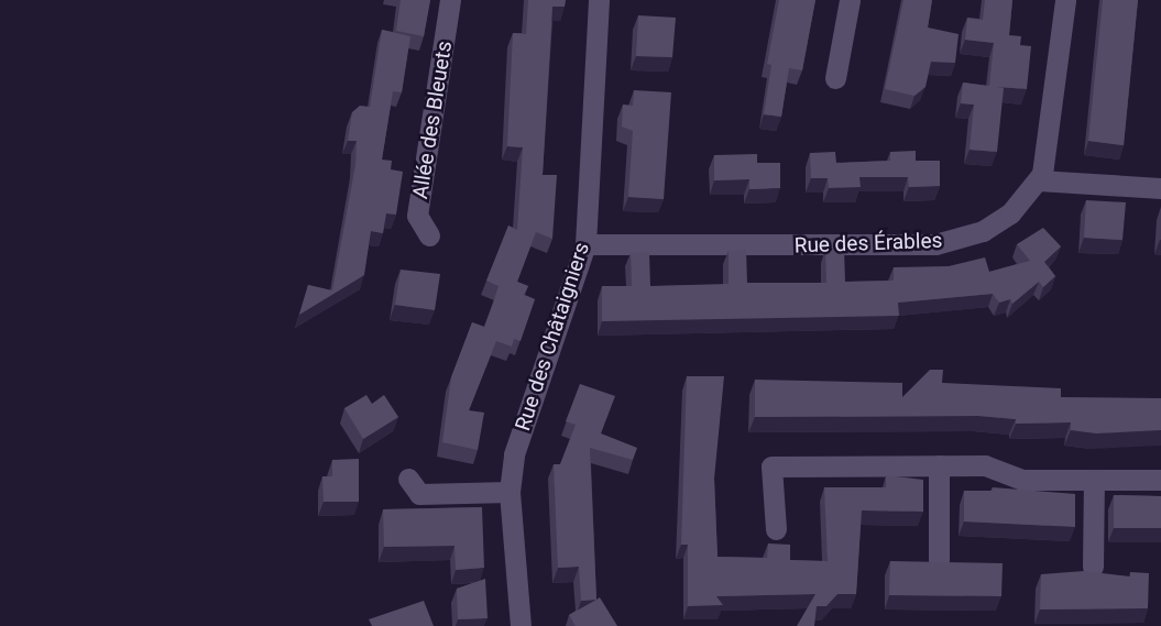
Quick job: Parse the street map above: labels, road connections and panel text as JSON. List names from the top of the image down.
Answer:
{
  "streets": {
    "street": ["Allée des Bleuets", "Rue des Érables", "Rue des Châtaigniers"]
  },
  "crossings": [
    ["Rue des Érables", "Rue des Châtaigniers"]
  ]
}
